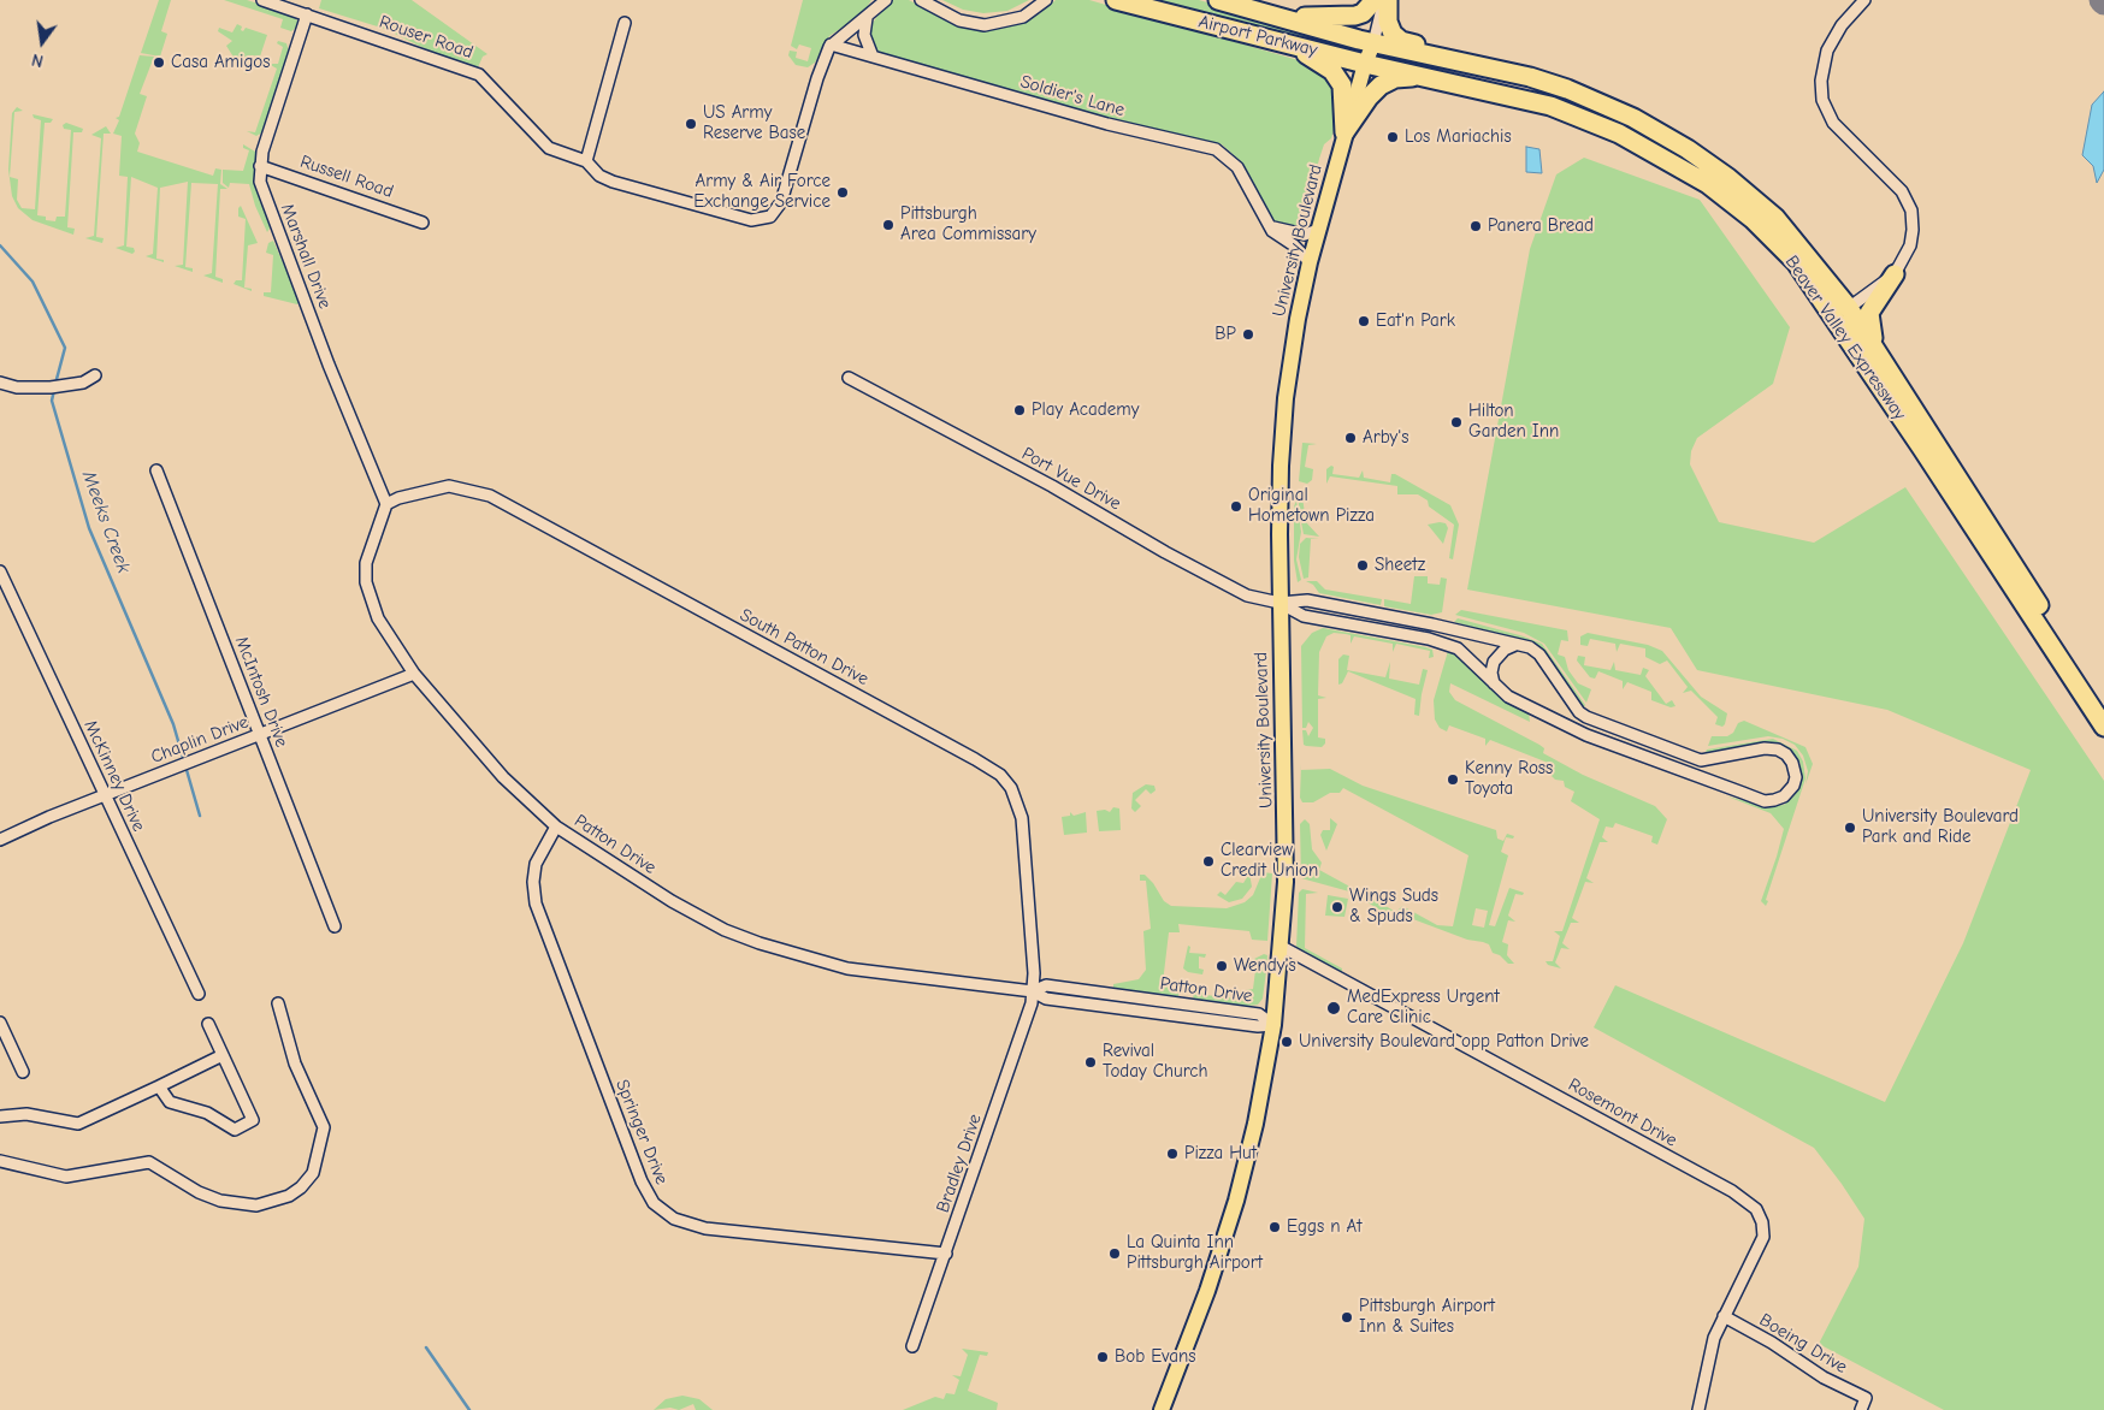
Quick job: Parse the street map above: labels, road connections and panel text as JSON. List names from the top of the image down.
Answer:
{
  "streets": {
    "highway": ["Airport Parkway", "Beaver Valley Expressway"],
    "main road": ["University Boulevard"],
    "street": [
      "Rouser Road",
      "Soldier's Lane",
      "Russell Road",
      "Marshall Drive",
      "Port Vue Drive",
      "South Patton Drive",
      "McIntosh Drive",
      "Chaplin Drive",
      "McKinney Drive",
      "Patton Drive",
      "Rosemont Drive",
      "Springer Drive",
      "Bradley Drive",
      "Boeing Drive"
    ]
  },
  "crossings": [
    ["Airport Parkway", "University Boulevard"],
    ["Airport Parkway", "Beaver Valley Expressway"],
    ["Rouser Road", "Soldier's Lane"],
    ["Rouser Road", "Marshall Drive"],
    ["Soldier's Lane", "University Boulevard"],
    ["Russell Road", "Marshall Drive"],
    ["University Boulevard", "Beaver Valley Expressway"],
    ["University Boulevard", "Port Vue Drive"],
    ["University Boulevard", "Patton Drive"],
    ["University Boulevard", "Rosemont Drive"],
    ["Marshall Drive", "South Patton Drive"],
    ["Marshall Drive", "Patton Drive"],
    ["South Patton Drive", "Patton Drive"],
    ["South Patton Drive", "Bradley Drive"],
    ["McIntosh Drive", "Chaplin Drive"],
    ["Chaplin Drive", "McKinney Drive"],
    ["Chaplin Drive", "Patton Drive"],
    ["Patton Drive", "Springer Drive"],
    ["Patton Drive", "Bradley Drive"],
    ["Rosemont Drive", "Boeing Drive"],
    ["Springer Drive", "Bradley Drive"]
  ],
  "water": ["Meeks Creek"],
  "places": [
    "Casa Amigos",
    "US Army Reserve Base",
    "Los Mariachis",
    "Army & Air Force Exchange Service",
    "Pittsburgh Area Commissary",
    "Panera Bread",
    "Eat'n Park",
    "BP",
    "Play Academy",
    "Hilton Garden Inn",
    "Arby's",
    "Original Hometown Pizza",
    "Sheetz",
    "Kenny Ross Toyota",
    "University Boulevard Park and Ride",
    "Clearview Credit Union",
    "Wings Suds & Spuds",
    "Wendy's",
    "MedExpress Urgent Care Clinic",
    "University Boulevard opp Patton Drive",
    "Revival Today Church",
    "Pizza Hut",
    "Eggs n At",
    "La Quinta Inn Pittsburgh Airport",
    "Pittsburgh Airport Inn & Suites",
    "Bob Evans"
  ],
  "north": "bottom"
}
